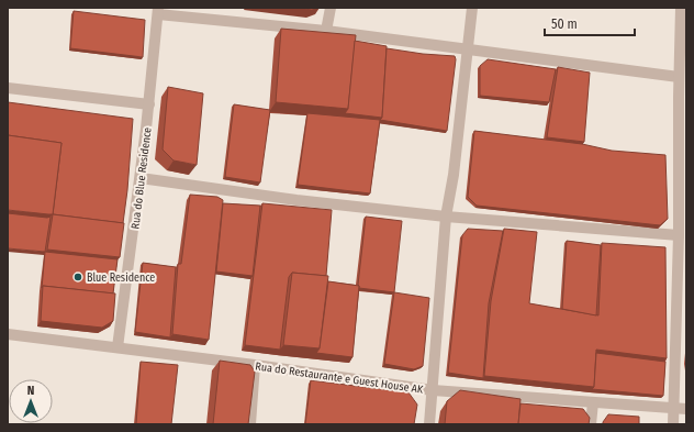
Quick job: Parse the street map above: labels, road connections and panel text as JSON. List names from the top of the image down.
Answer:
{
  "streets": {
    "street": ["Rua do Blue Residence", "Rua do Restaurante e Guest House AK"]
  },
  "crossings": [
    ["Rua do Blue Residence", "Rua do Restaurante e Guest House AK"]
  ],
  "places": ["Blue Residence"],
  "scale_bar": "50 m",
  "north": "top"
}
